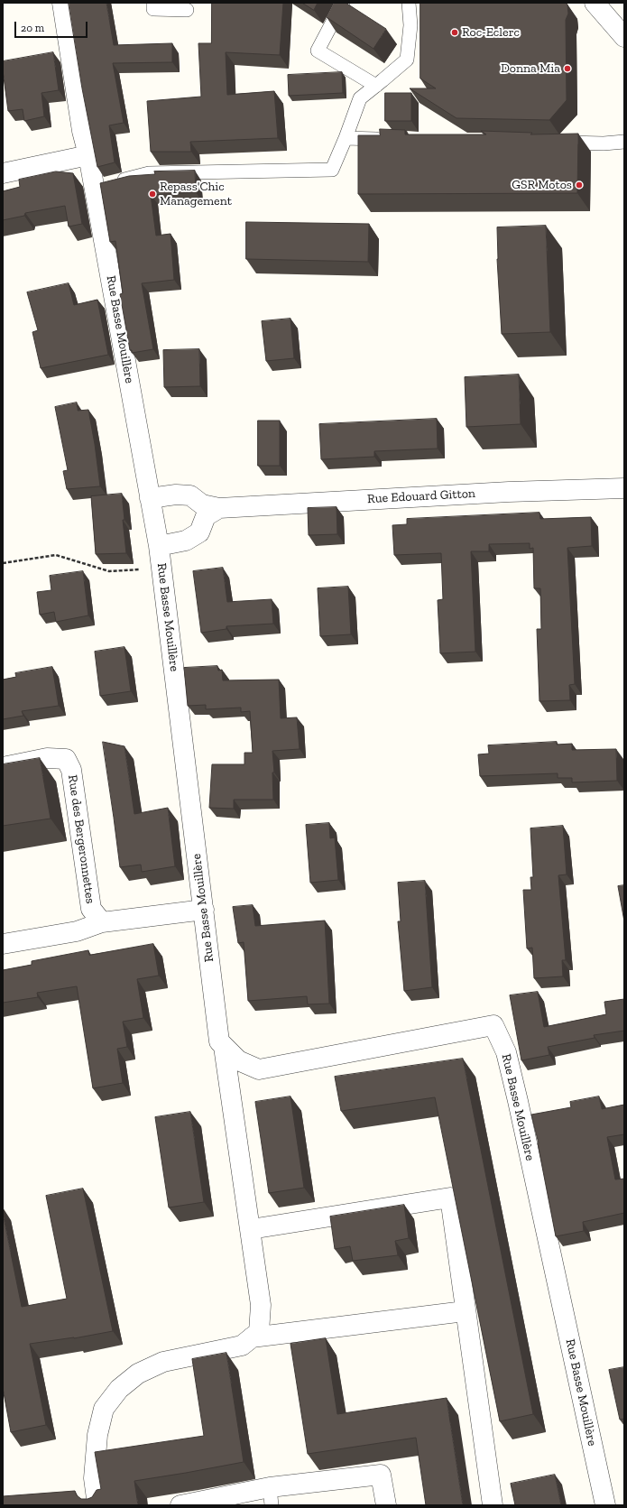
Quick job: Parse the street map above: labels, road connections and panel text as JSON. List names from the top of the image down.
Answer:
{
  "streets": {
    "street": ["Rue Basse Mouillère", "Rue Edouard Gitton", "Rue des Bergeronnettes"]
  },
  "crossings": [
    ["Rue Basse Mouillère", "Rue Edouard Gitton"]
  ],
  "places": [
    "Roc-Eclerc",
    "Donna Mia",
    "GSR Motos",
    "Repass'Chic Management"
  ],
  "scale_bar": "20 m"
}
